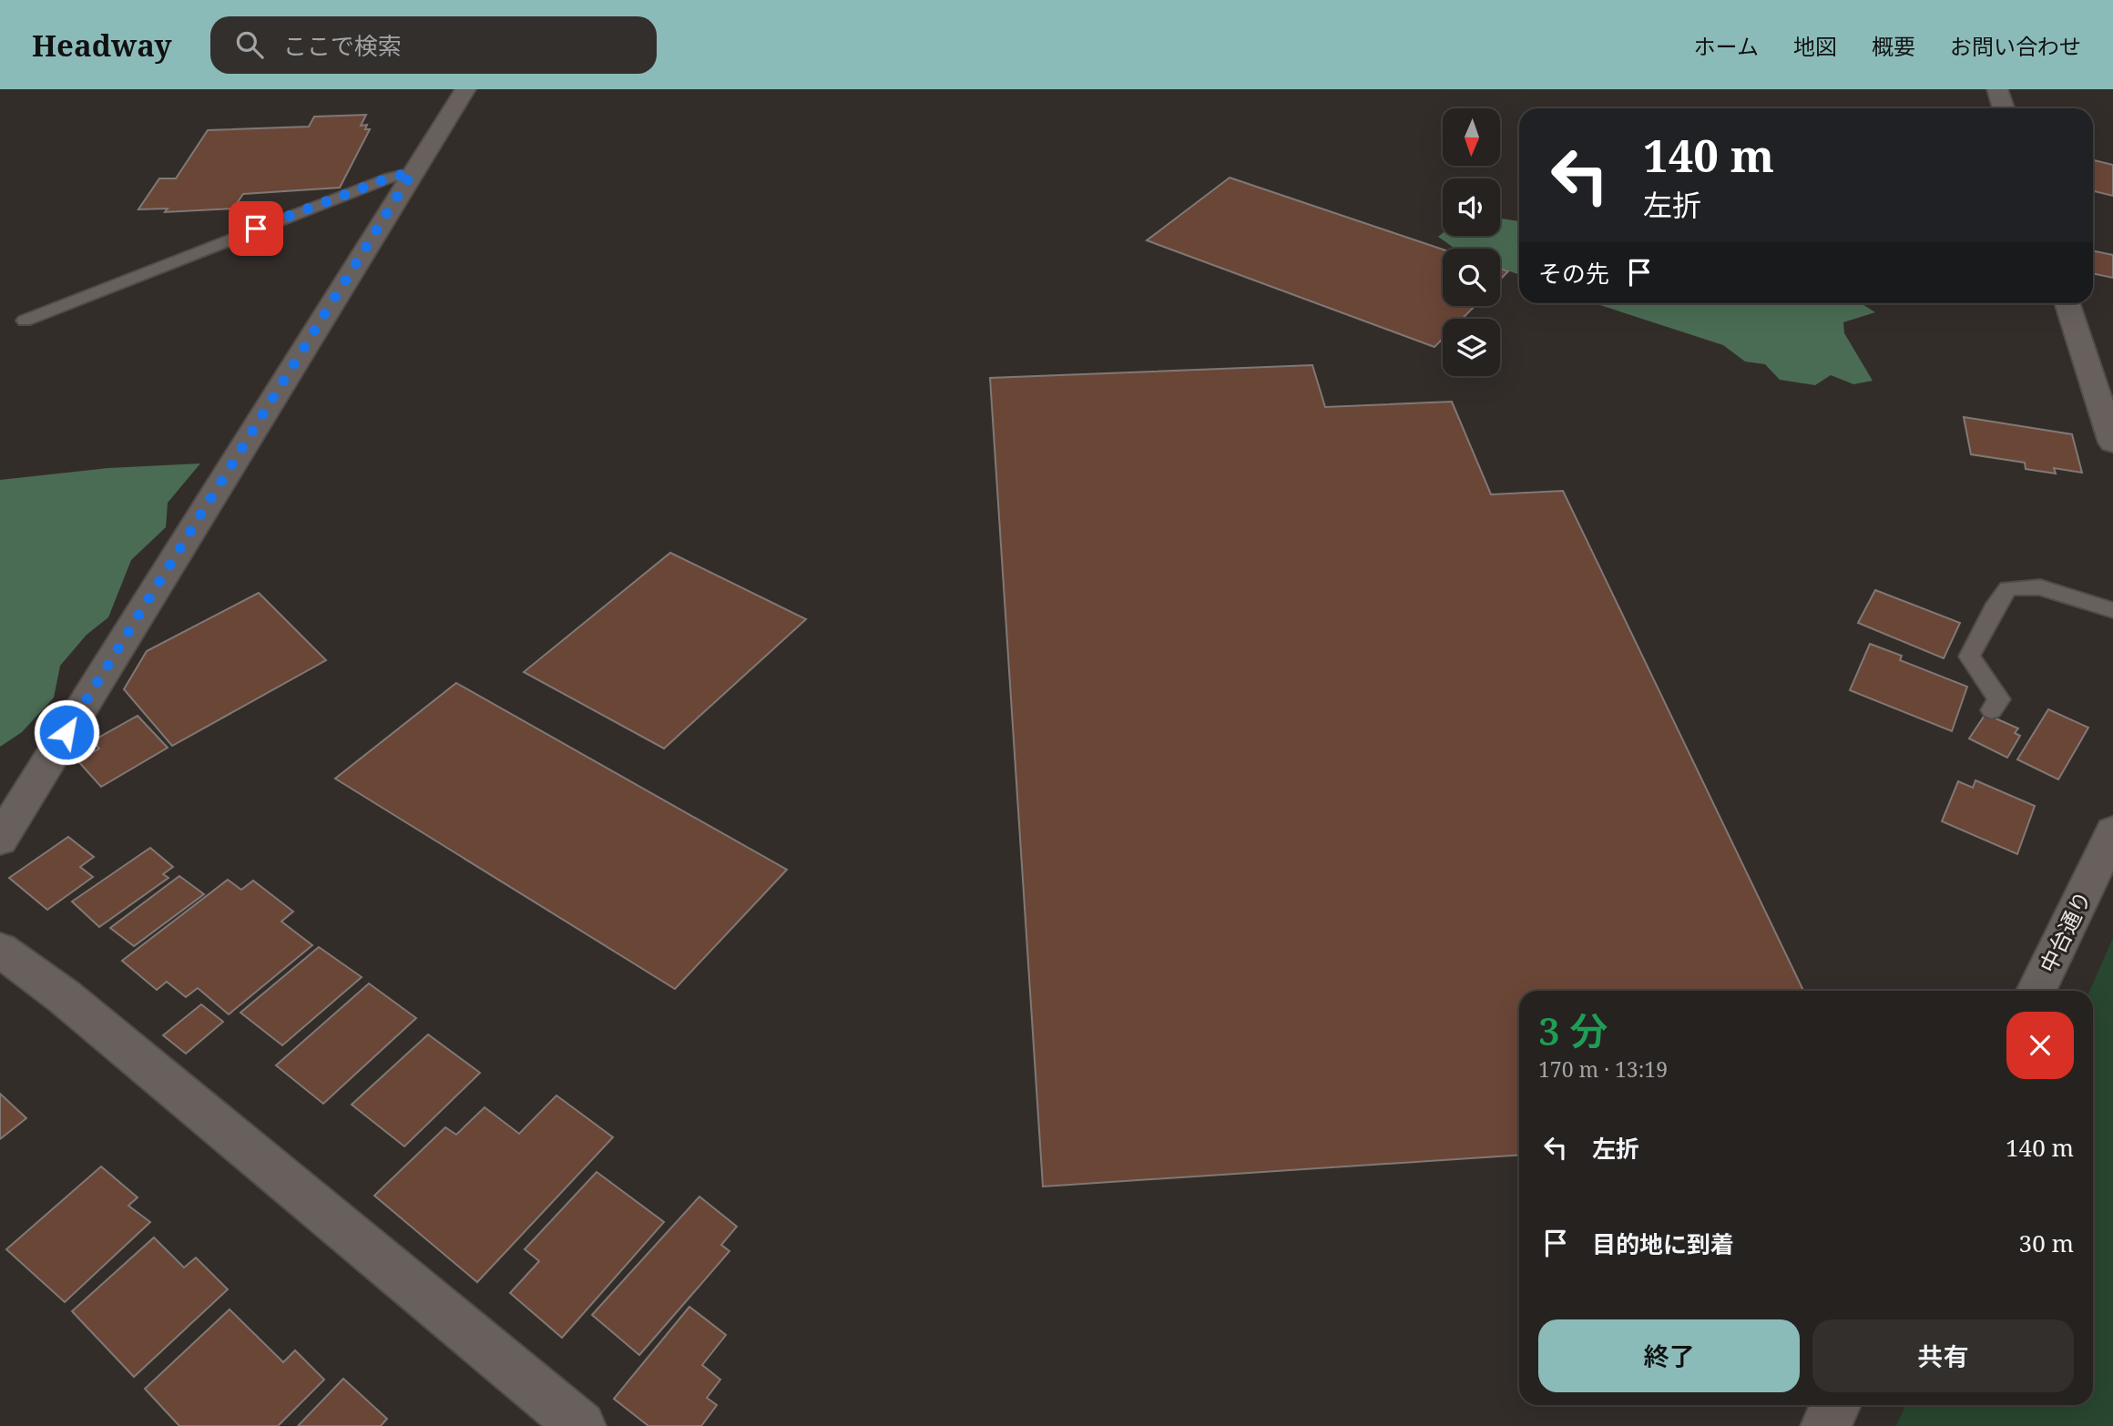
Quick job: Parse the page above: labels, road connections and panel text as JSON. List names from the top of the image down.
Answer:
{
  "streets": {
    "street": ["中台通り"]
  },
  "north": "bottom",
  "page": {
    "header": "Headway",
    "search": "ここで検索",
    "nav": [
      "ホーム",
      "地図",
      "概要",
      "お問い合わせ"
    ],
    "turn": ["140 m", "左折"],
    "then": "その先",
    "heading": ["3 分", "170 m · 13:19"],
    "list": [
      {
        "name": "左折",
        "value": "140 m"
      },
      {
        "name": "目的地に到着",
        "value": "30 m"
      }
    ],
    "buttons": ["終了", "共有"]
  }
}
